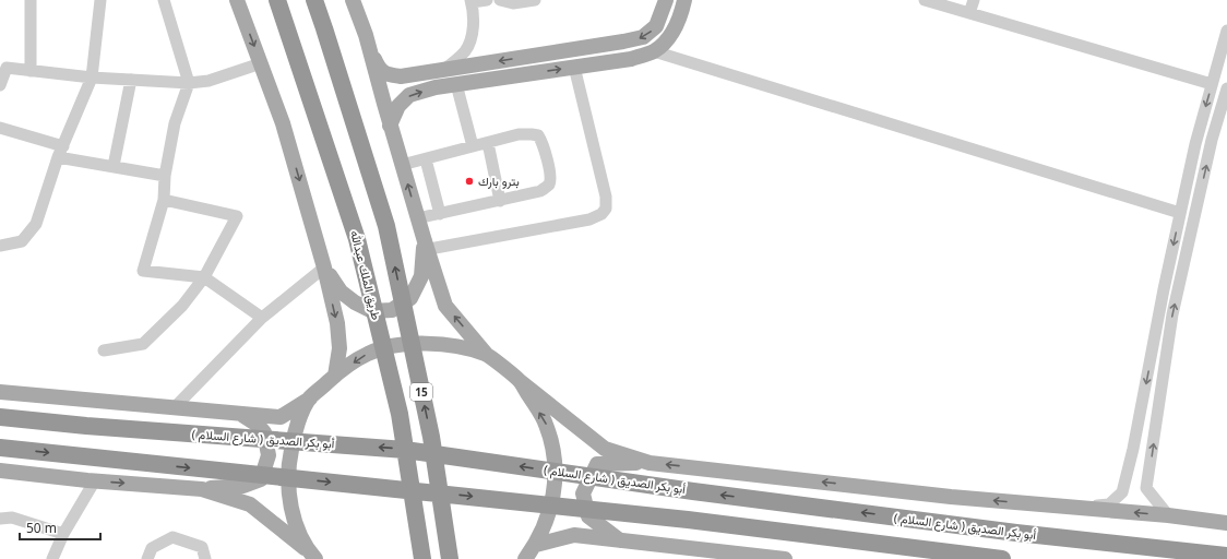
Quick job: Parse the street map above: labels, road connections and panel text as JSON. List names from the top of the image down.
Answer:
{
  "streets": {
    "highway": ["طريق الملك عبدالله", "15", "( شارع السلام ) أبو بكر الصديق"]
  },
  "places": ["بترو بارك"],
  "scale_bar": "50 m"
}
